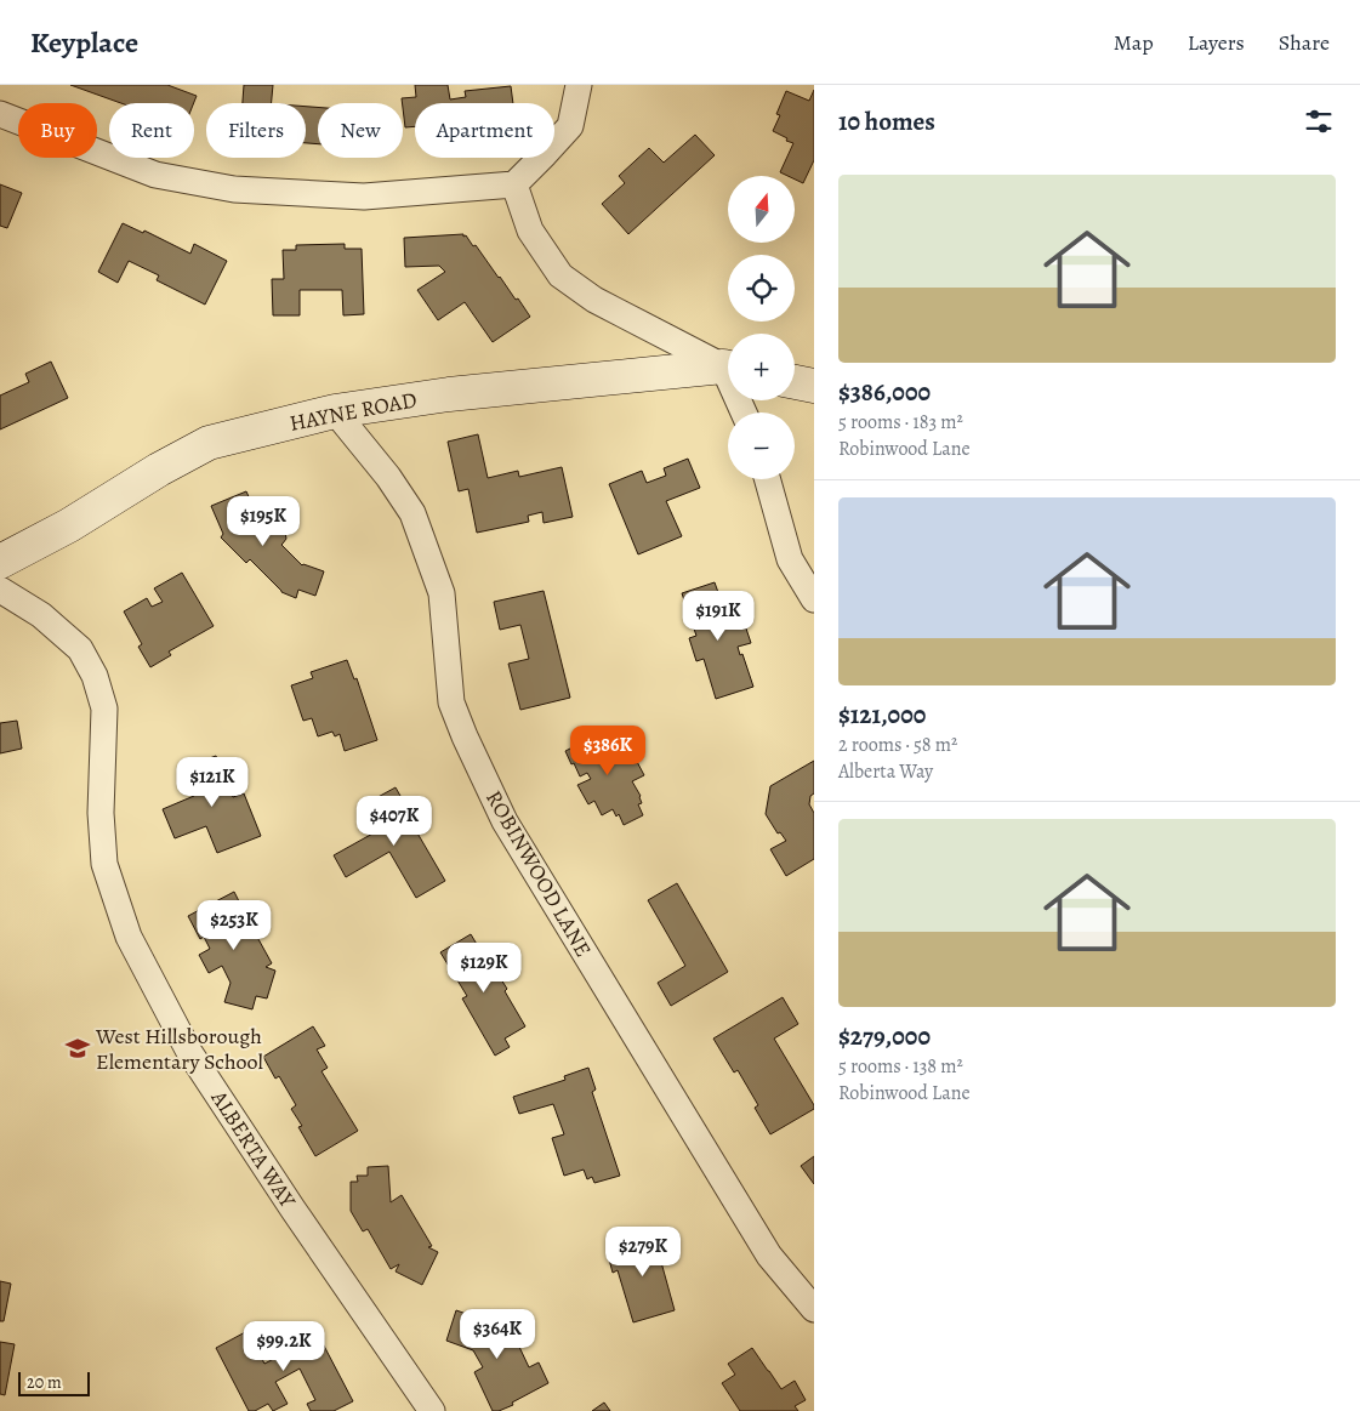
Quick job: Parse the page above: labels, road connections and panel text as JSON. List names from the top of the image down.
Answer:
{
  "streets": {
    "street": ["HAYNE ROAD", "ROBINWOOD LANE", "ALBERTA WAY"]
  },
  "crossings": [
    ["HAYNE ROAD", "ROBINWOOD LANE"]
  ],
  "places": {
    "school or university": ["West Hillsborough Elementary School"]
  },
  "scale_bar": "20 m",
  "north": "top",
  "page": {
    "header": "Keyplace",
    "nav": ["Map", "Layers", "Share"],
    "heading": "10 homes",
    "chip": [
      "Buy",
      "Rent",
      "Filters",
      "New",
      "Apartment"
    ],
    "list": [
      {
        "name": "$386,000",
        "note": "5 rooms · 183 m² · Robinwood Lane"
      },
      {
        "name": "$121,000",
        "note": "2 rooms · 58 m² · Alberta Way"
      },
      {
        "name": "$279,000",
        "note": "5 rooms · 138 m² · Robinwood Lane"
      }
    ],
    "map_buttons": ["+", "−"],
    "price": [
      "$195K",
      "$191K",
      "$386K",
      "$121K",
      "$407K",
      "$253K",
      "$129K",
      "$279K",
      "$364K",
      "$99.2K"
    ],
    "scale": "20 m"
  }
}
